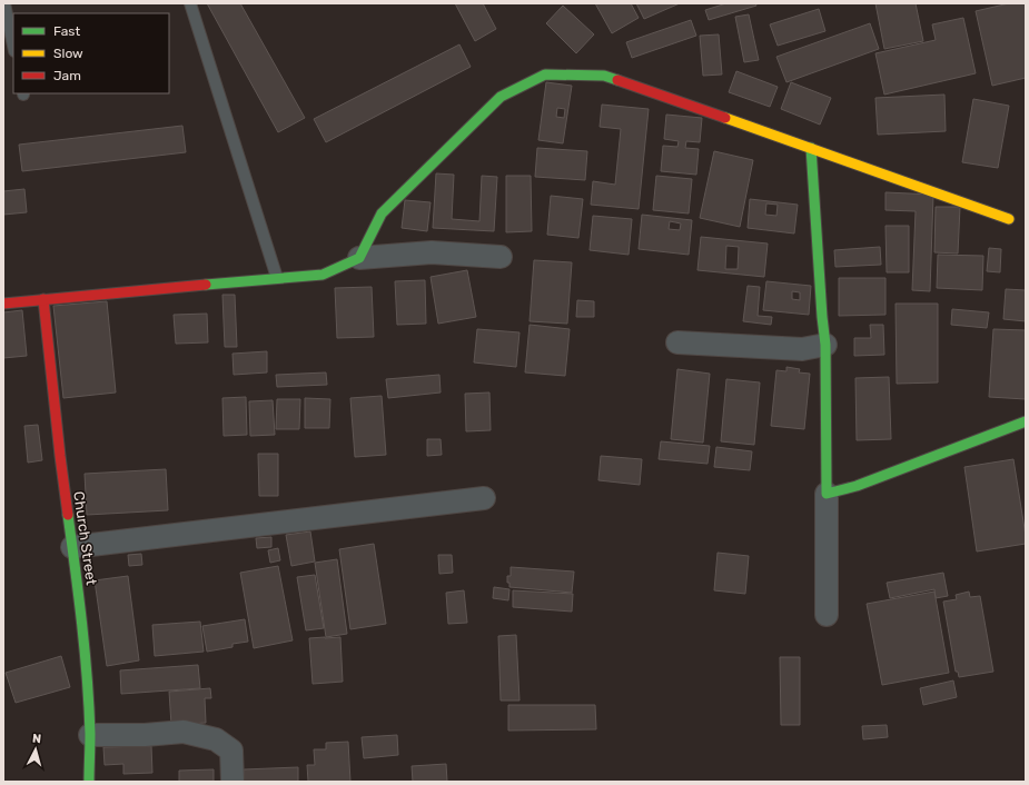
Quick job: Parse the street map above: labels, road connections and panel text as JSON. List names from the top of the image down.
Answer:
{
  "streets": {
    "street": ["Church Street"]
  },
  "legend": ["Fast", "Slow", "Jam"],
  "north": "top"
}
